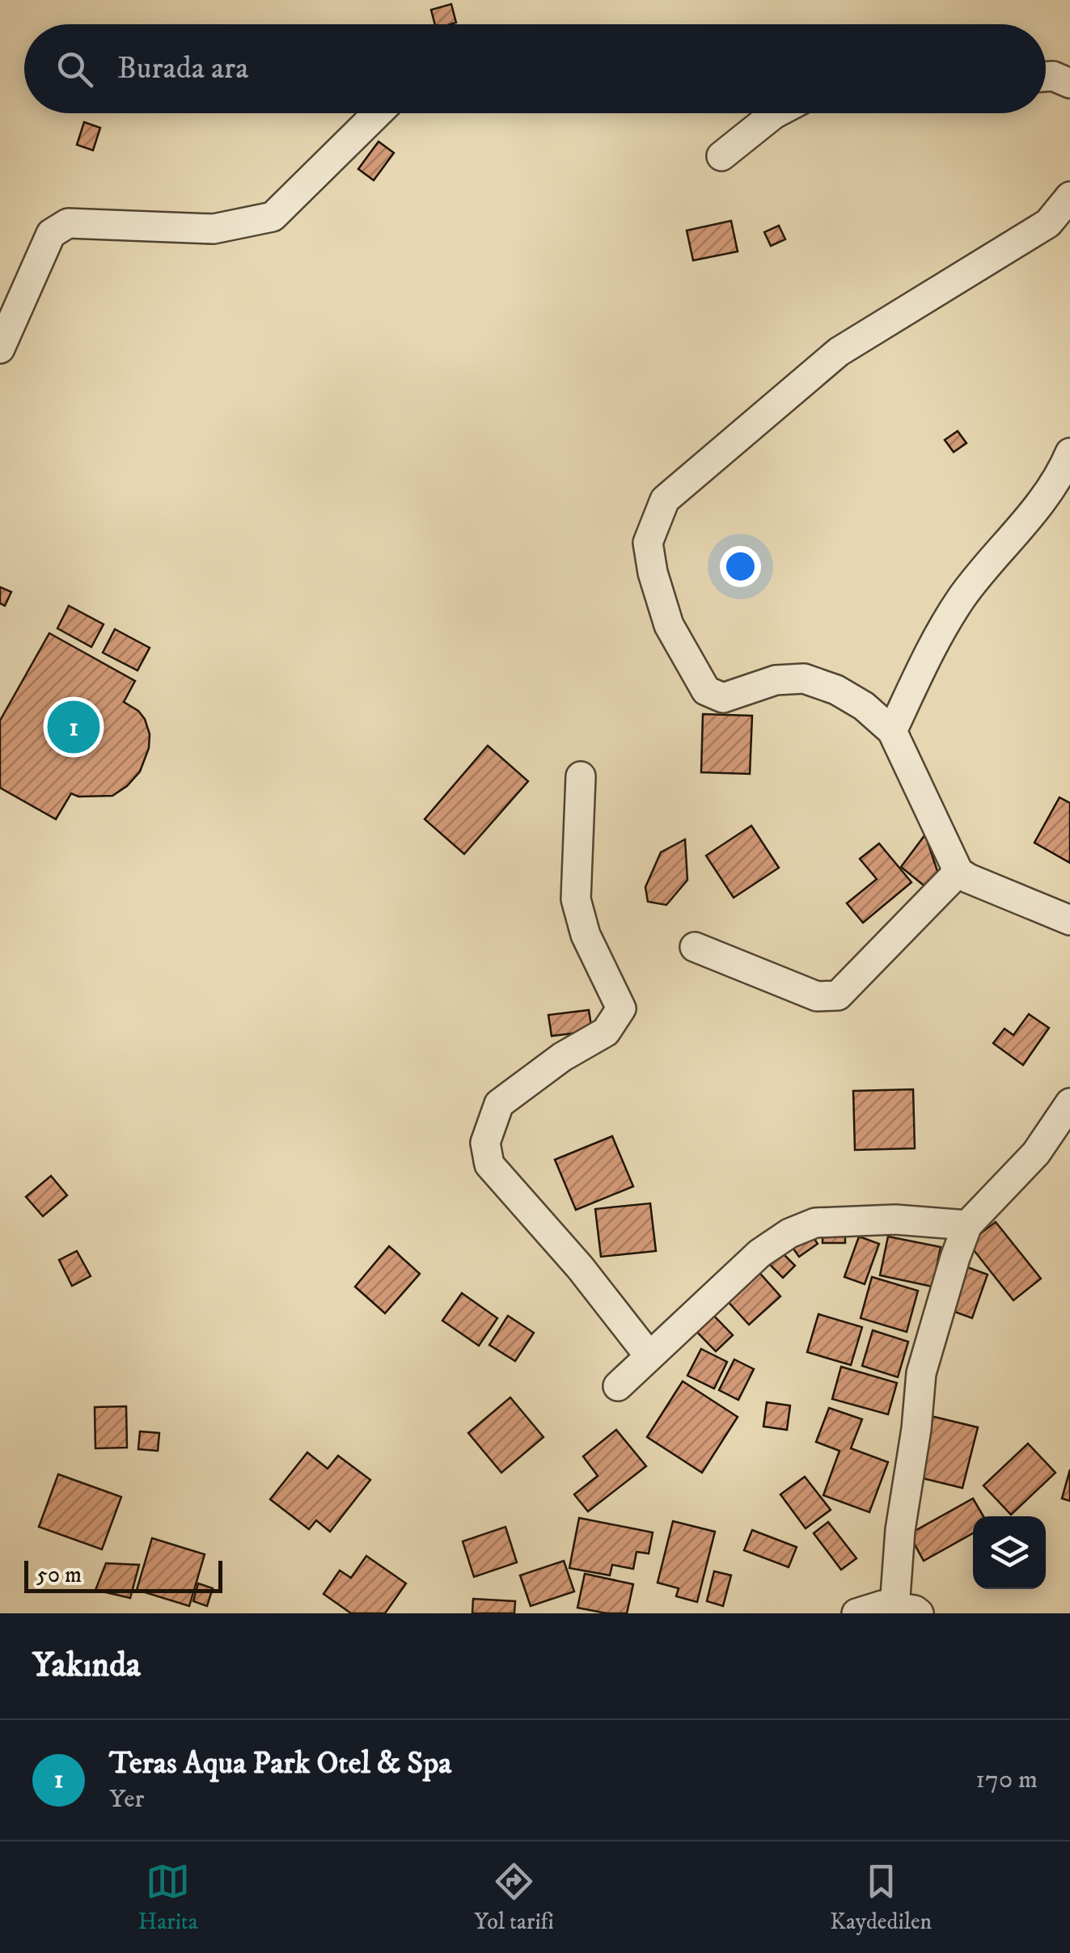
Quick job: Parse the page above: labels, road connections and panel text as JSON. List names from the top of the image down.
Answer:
{
  "scale_bar": "50 m",
  "page": {
    "search": "Burada ara",
    "pins": "1",
    "scale": "50 m",
    "heading": "Yakında",
    "list": [
      {
        "mark": "1",
        "name": "Teras Aqua Park Otel & Spa",
        "note": "Yer",
        "value": "170 m"
      }
    ],
    "nav": ["Harita", "Yol tarifi", "Kaydedilen"]
  }
}
